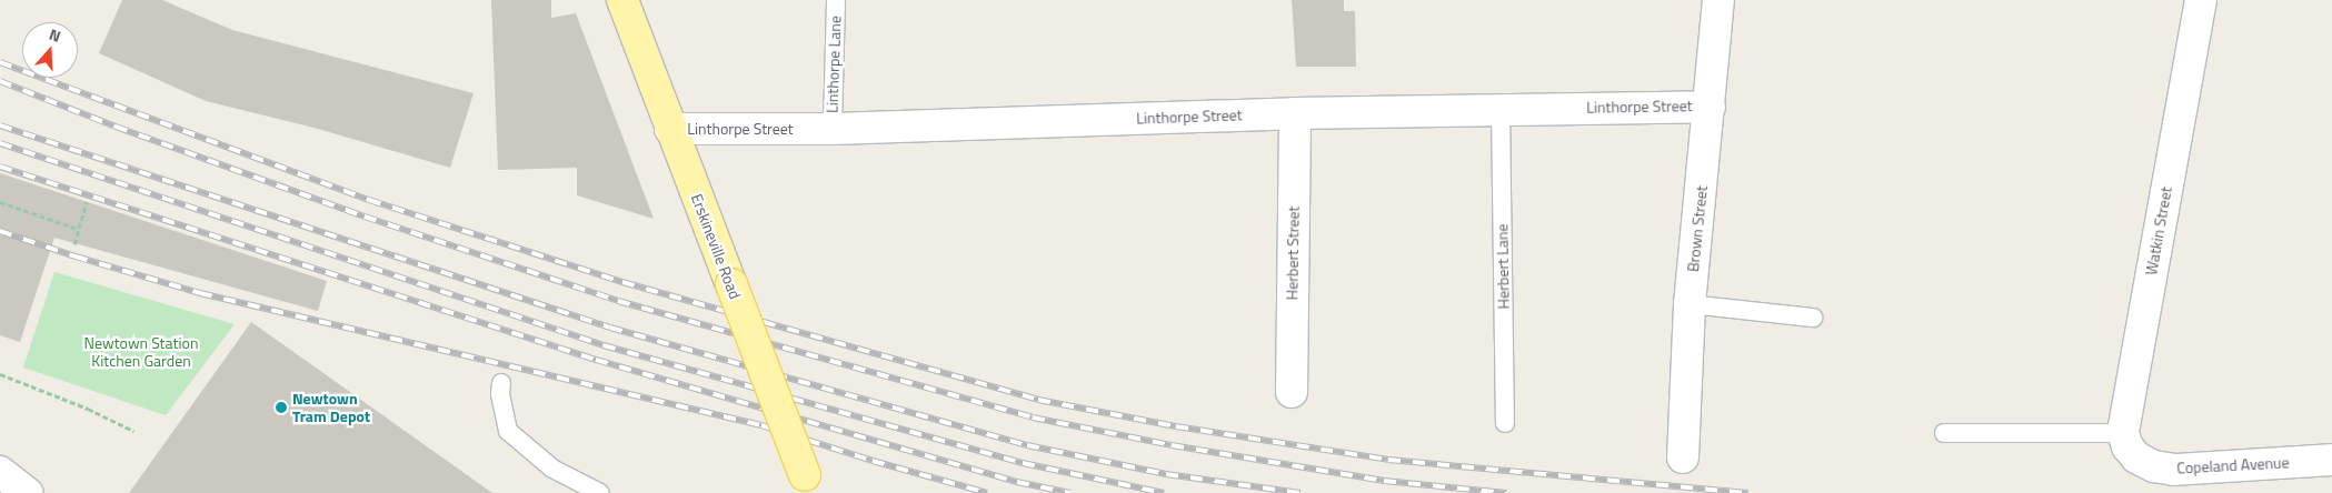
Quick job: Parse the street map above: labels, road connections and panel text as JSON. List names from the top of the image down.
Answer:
{
  "streets": {
    "main road": ["Erskineville Road"],
    "street": [
      "Linthorpe Street",
      "Brown Street",
      "Watkin Street",
      "Herbert Street",
      "Copeland Avenue"
    ],
    "lane": ["Linthorpe Lane", "Herbert Lane"]
  },
  "crossings": [
    ["Linthorpe Lane", "Linthorpe Street"],
    ["Linthorpe Street", "Brown Street"],
    ["Linthorpe Street", "Erskineville Road"],
    ["Linthorpe Street", "Herbert Street"],
    ["Linthorpe Street", "Herbert Lane"],
    ["Watkin Street", "Copeland Avenue"]
  ],
  "parks": ["Newtown Station Kitchen Garden"],
  "places": ["Newtown Tram Depot"],
  "north": "top"
}
